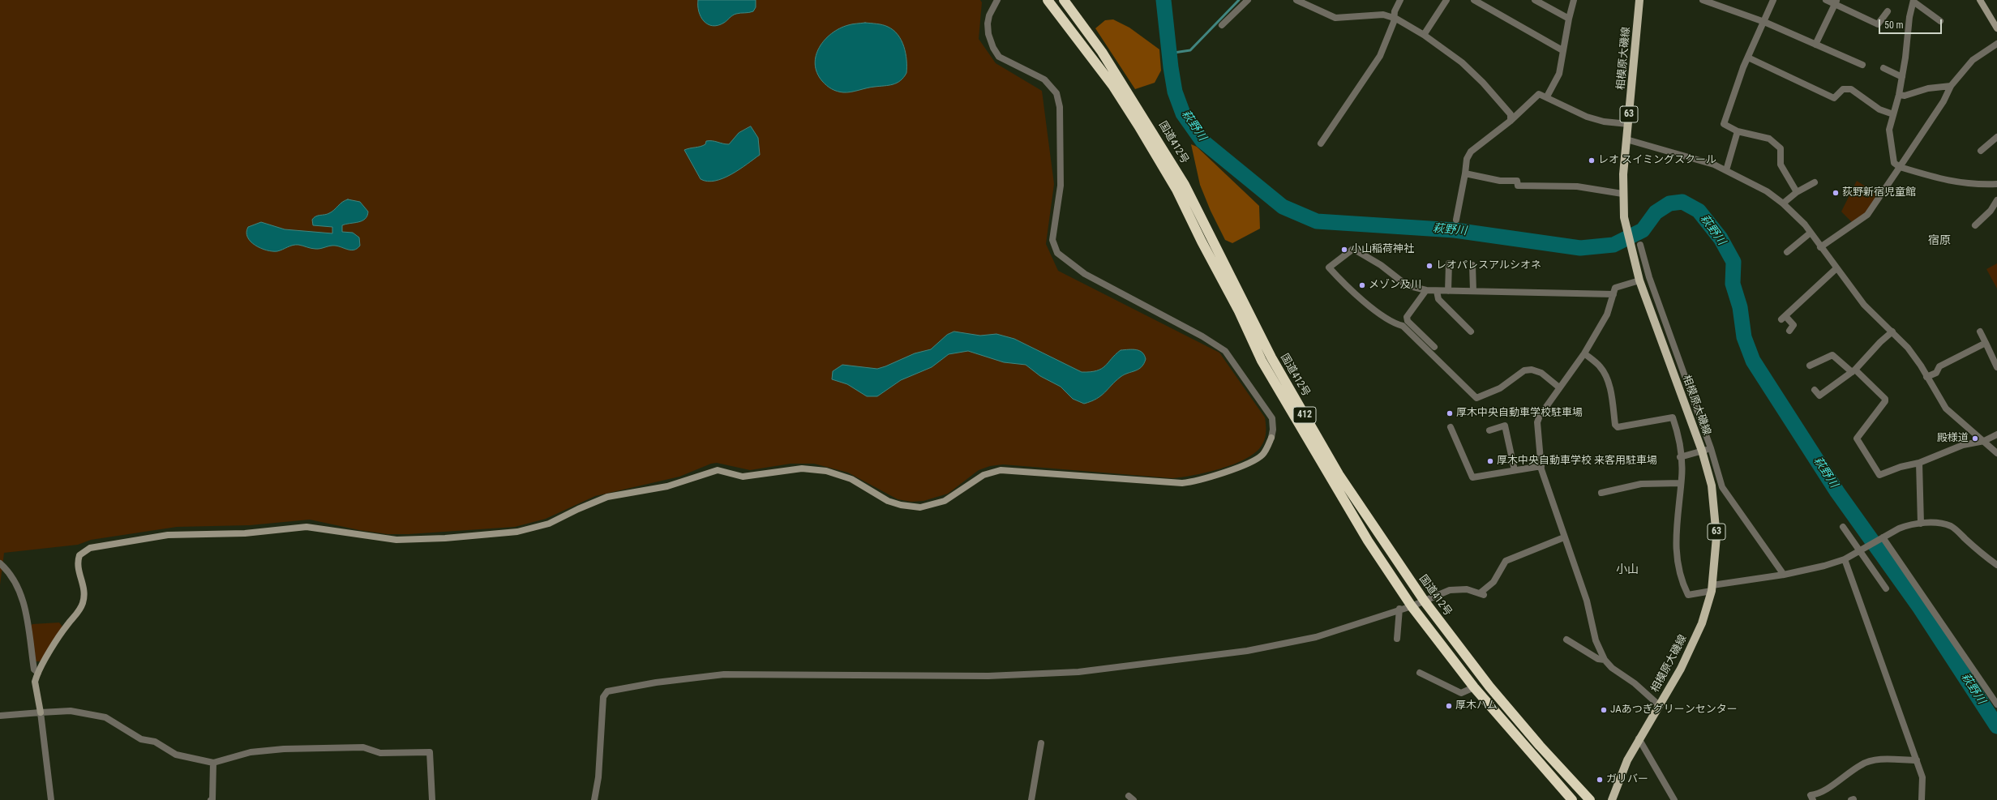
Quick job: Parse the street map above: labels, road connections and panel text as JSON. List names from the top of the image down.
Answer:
{
  "streets": {
    "highway": ["国道412号", "412"],
    "main road": ["相模原大磯線", "63"]
  },
  "districts": ["宿原", "小山"],
  "water": ["萩野川"],
  "places": [
    "レオ スイミングスクール",
    "荻野新宿児童館",
    "小山稲荷神社",
    "レオパレスアルシオネ",
    "メゾン及川",
    "厚木中央自動車学校駐車場",
    "殿様道",
    "厚木中央自動車学校 来客用駐車場",
    "厚木ハム",
    "JAあつぎグリーンセンター",
    "ガリバー"
  ],
  "scale_bar": "50 m"
}
